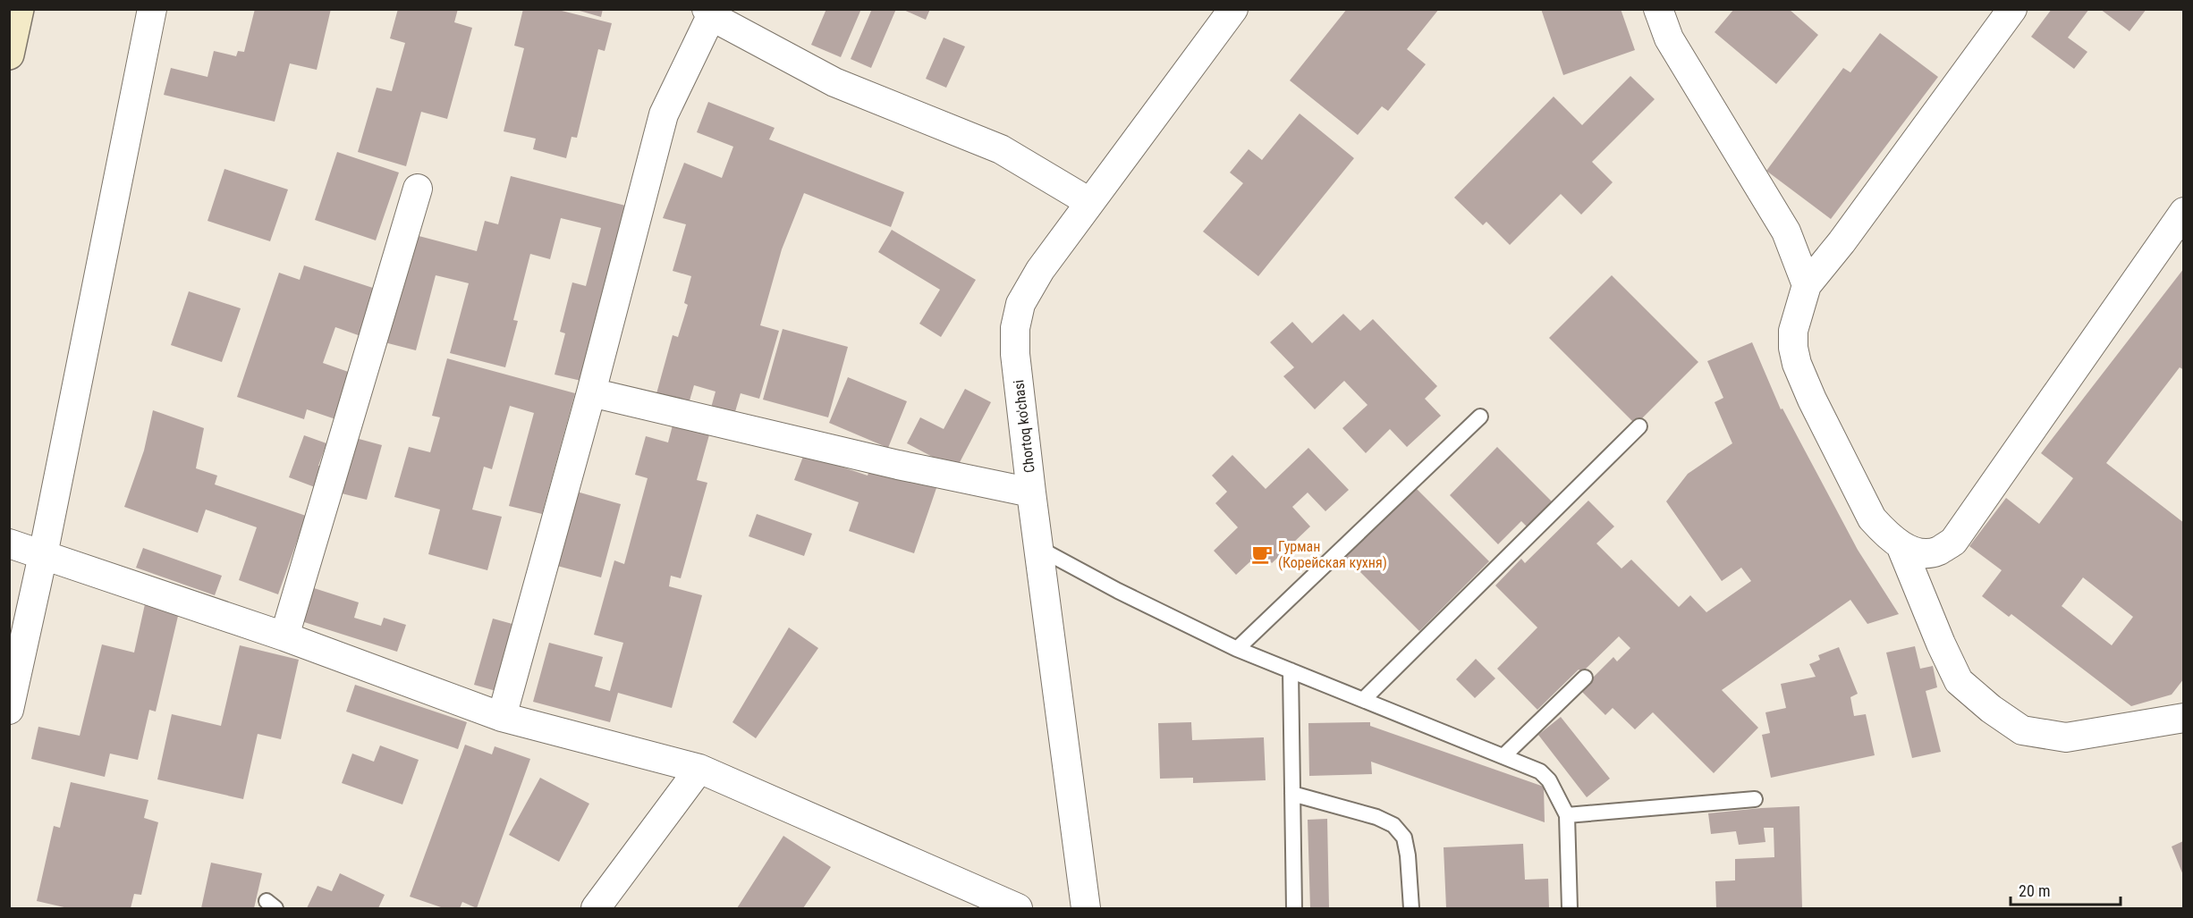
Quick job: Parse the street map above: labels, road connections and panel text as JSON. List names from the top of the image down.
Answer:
{
  "streets": {
    "street": ["Chortoq ko'chasi"]
  },
  "places": {
    "cafe": ["Гурман (Корейская кухня)"]
  },
  "scale_bar": "20 m"
}
